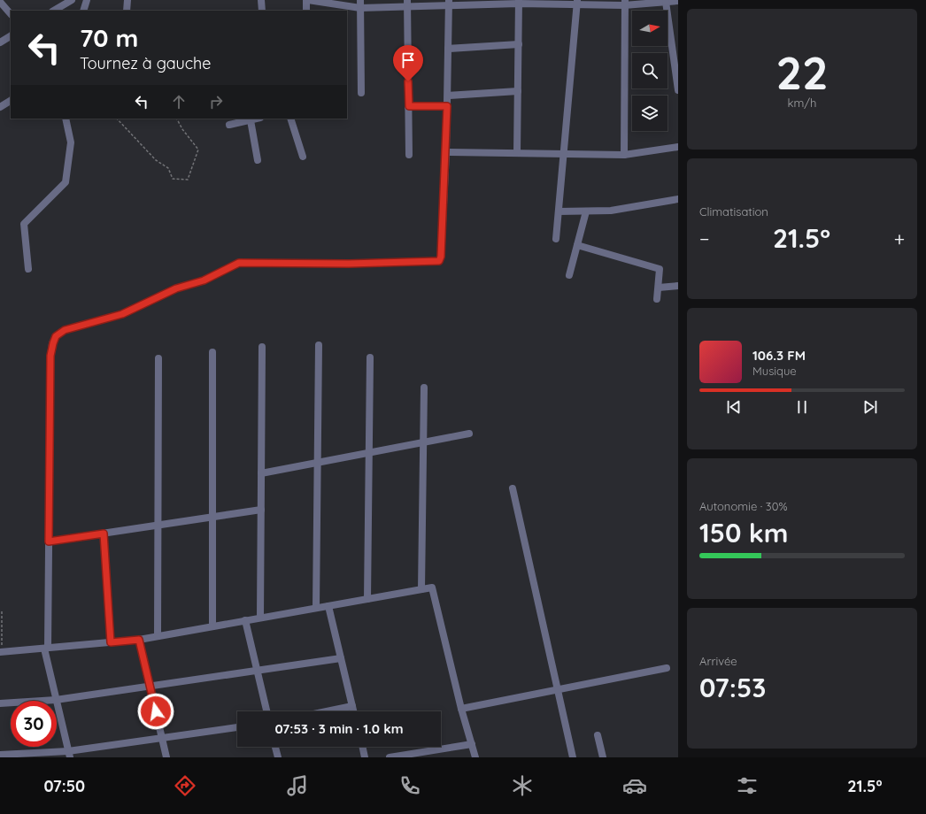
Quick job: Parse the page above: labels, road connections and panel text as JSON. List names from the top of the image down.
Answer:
{
  "north": "right",
  "page": {
    "tile": [
      ["22", "km/h"],
      "Climatisation",
      ["Autonomie · 30%", "150 km"],
      ["Arrivée", "07:53"]
    ],
    "turn": ["70 m", "Tournez à gauche"],
    "heat": ["−", "21.5°", "+"],
    "song": ["106.3 FM", "Musique"],
    "limit": "30",
    "trip": "07:53 · 3 min · 1.0 km",
    "tabs": ["07:50", "21.5°"]
  }
}
